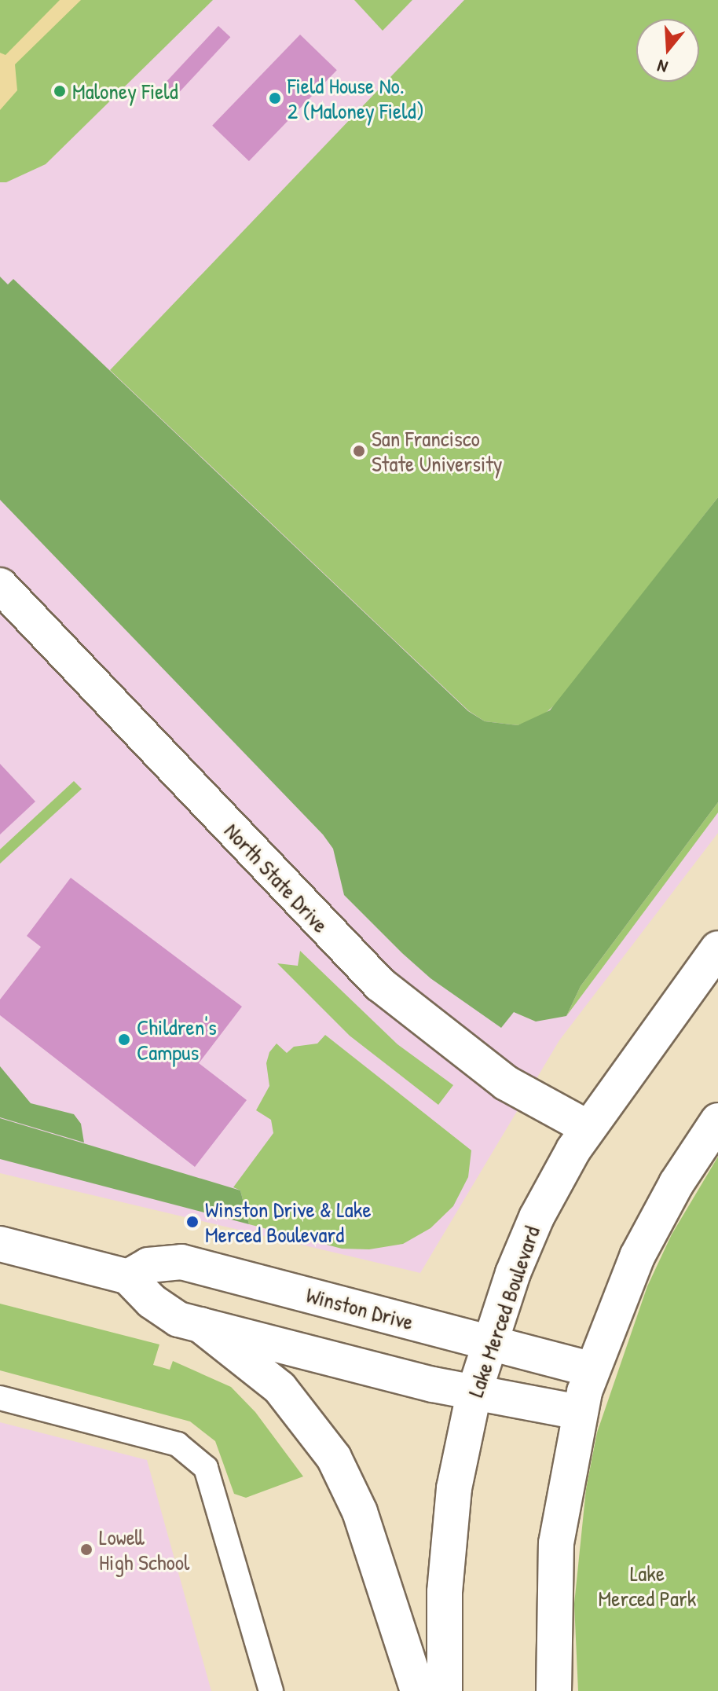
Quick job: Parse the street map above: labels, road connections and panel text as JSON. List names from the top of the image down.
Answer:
{
  "streets": {
    "street": ["North State Drive", "Winston Drive", "Lake Merced Boulevard"]
  },
  "crossings": [
    ["North State Drive", "Lake Merced Boulevard"],
    ["Winston Drive", "Lake Merced Boulevard"]
  ],
  "parks": ["Lake Merced Park"],
  "places": [
    "Maloney Field",
    "Field House No. 2 (Maloney Field)",
    "San Francisco State University",
    "Children's Campus",
    "Winston Drive & Lake Merced Boulevard",
    "Lowell High School"
  ],
  "north": "bottom"
}
